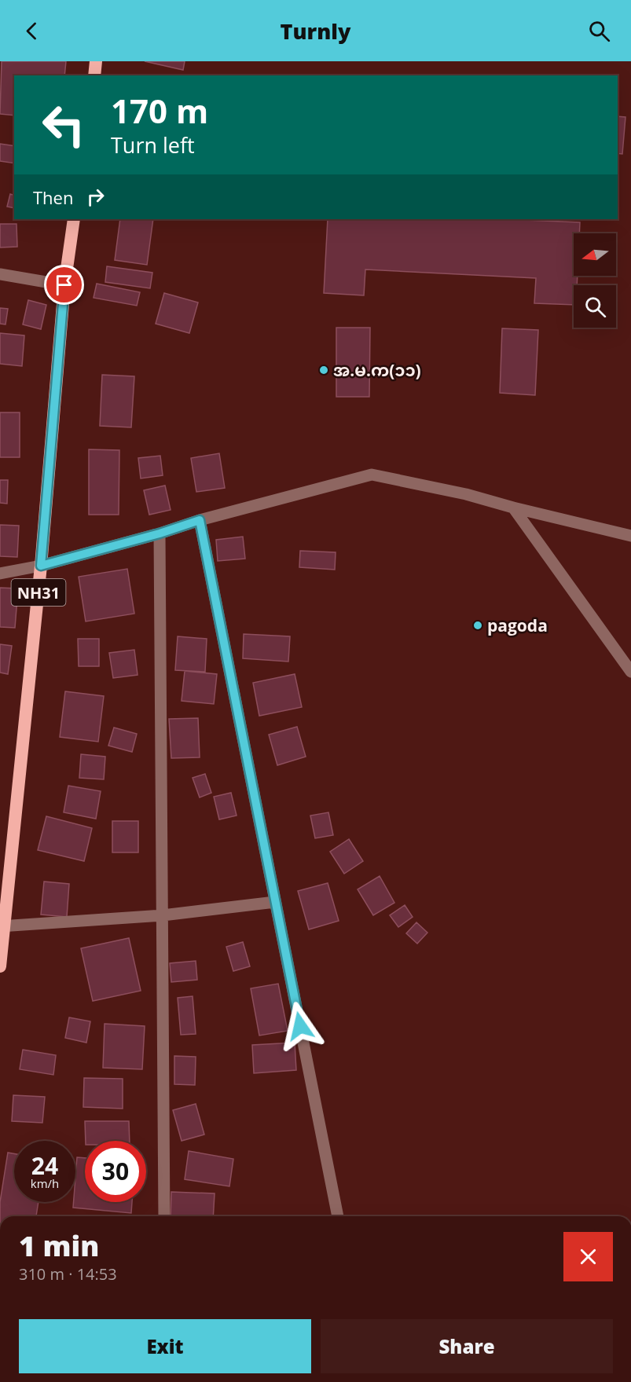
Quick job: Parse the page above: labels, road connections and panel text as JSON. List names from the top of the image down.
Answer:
{
  "streets": {
    "highway": ["NH31"]
  },
  "places": ["အ.မ.က(၁၁)", "pagoda"],
  "north": "left",
  "page": {
    "header": "Turnly",
    "turn": ["170 m", "Turn left"],
    "then": "Then",
    "speed": "24 km/h",
    "limit": "30",
    "heading": ["1 min", "310 m · 14:53"],
    "buttons": ["Exit", "Share"]
  }
}
